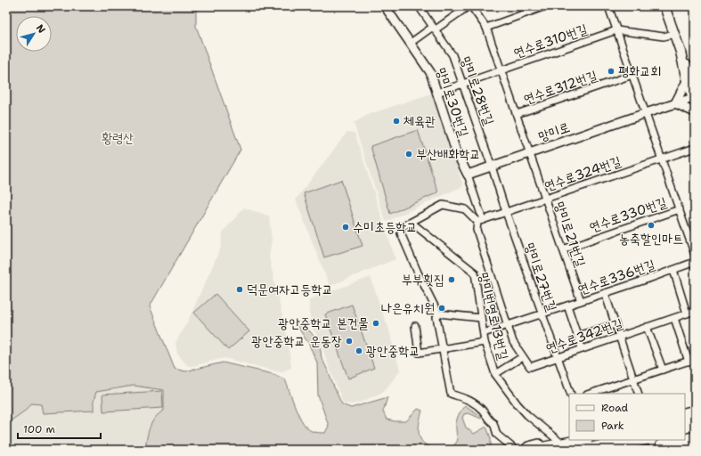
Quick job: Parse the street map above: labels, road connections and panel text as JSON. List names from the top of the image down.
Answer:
{
  "streets": {
    "street": [
      "연수로310번길",
      "연수로312번길",
      "망미로28번길",
      "망미로30번길",
      "망미로",
      "연수로324번길",
      "연수로330번길",
      "망미로21번길",
      "망미로27번길",
      "연수로336번길",
      "망미번영로13번길",
      "연수로342번길"
    ]
  },
  "crossings": [
    ["연수로310번길", "망미로28번길"],
    ["연수로310번길", "망미로30번길"],
    ["연수로310번길", "망미로21번길"],
    ["연수로312번길", "망미로21번길"],
    ["망미로28번길", "망미로"],
    ["망미로28번길", "망미로27번길"],
    ["망미로30번길", "망미로"],
    ["망미로", "망미로21번길"],
    ["망미로", "망미로27번길"],
    ["연수로324번길", "망미로21번길"],
    ["연수로324번길", "망미로27번길"],
    ["연수로330번길", "망미로21번길"],
    ["망미로21번길", "연수로336번길"],
    ["망미로27번길", "연수로336번길"],
    ["망미로27번길", "연수로342번길"],
    ["연수로336번길", "망미번영로13번길"],
    ["연수로336번길", "연수로342번길"]
  ],
  "parks": ["황령산"],
  "places": [
    "평화교회",
    "체육관",
    "부산배화학교",
    "농축할인마트",
    "수미초등학교",
    "부부횟집",
    "덕문여자고등학교",
    "나은유치원",
    "광안중학교 본건물",
    "광안중학교 운동장",
    "광안중학교"
  ],
  "legend": ["Road", "Park"],
  "scale_bar": "100 m",
  "north": "top right"
}
